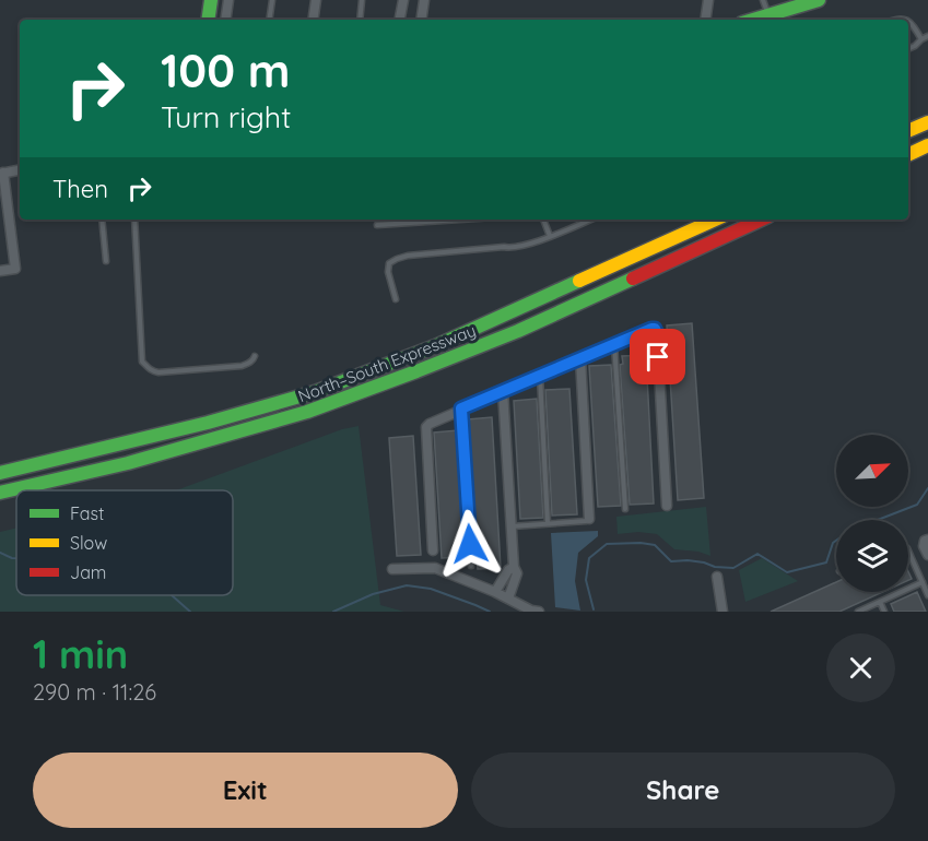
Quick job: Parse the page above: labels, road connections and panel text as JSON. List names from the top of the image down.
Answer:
{
  "streets": {
    "main road": ["North–South Expressway"]
  },
  "legend": ["Fast", "Slow", "Jam"],
  "north": "top right",
  "page": {
    "turn": ["100 m", "Turn right"],
    "then": "Then",
    "heading": ["1 min", "290 m · 11:26"],
    "buttons": ["Exit", "Share"]
  }
}
